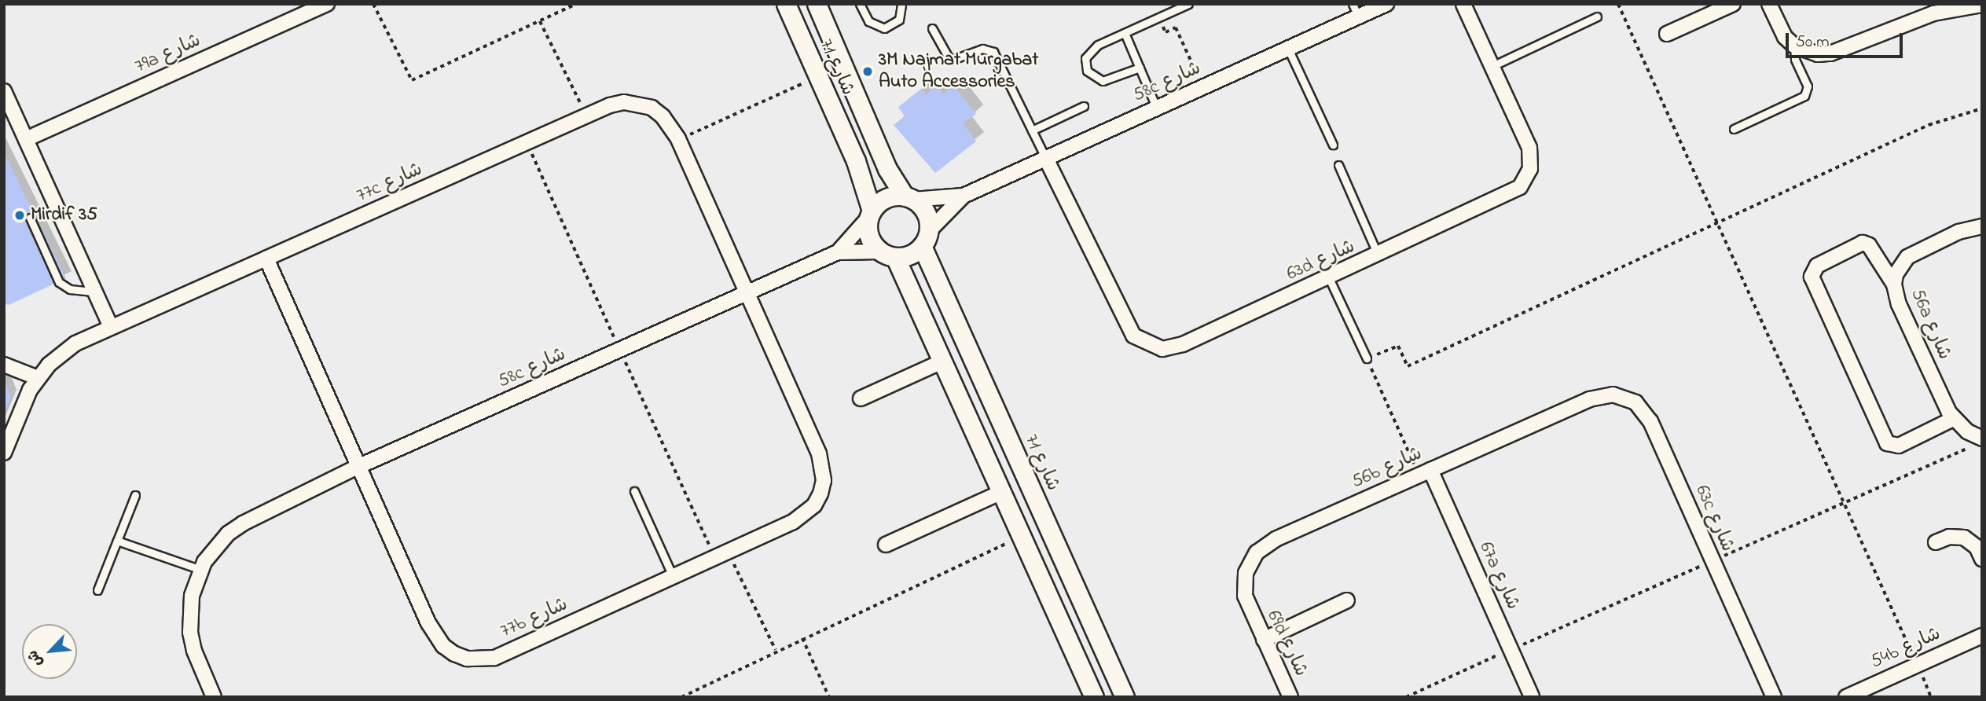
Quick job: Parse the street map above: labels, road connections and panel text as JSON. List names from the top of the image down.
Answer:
{
  "streets": {
    "street": [
      "79a شارع",
      "شارع 71",
      "58c شارع",
      "77c شارع",
      "63d شارع",
      "56a شارع",
      "56b شارع",
      "63c شارع",
      "67a شارع",
      "77b شارع",
      "69d شارع",
      "54b شارع"
    ]
  },
  "crossings": [
    ["شارع 71", "58c شارع"],
    ["58c شارع", "77c شارع"],
    ["58c شارع", "63d شارع"],
    ["58c شارع", "77b شارع"],
    ["77c شارع", "77b شارع"],
    ["56b شارع", "63c شارع"],
    ["56b شارع", "67a شارع"],
    ["56b شارع", "69d شارع"]
  ],
  "places": ["3M Najmat Murgabat Auto Accessories", "Mirdif 35"],
  "scale_bar": "50 m",
  "north": "bottom left"
}
